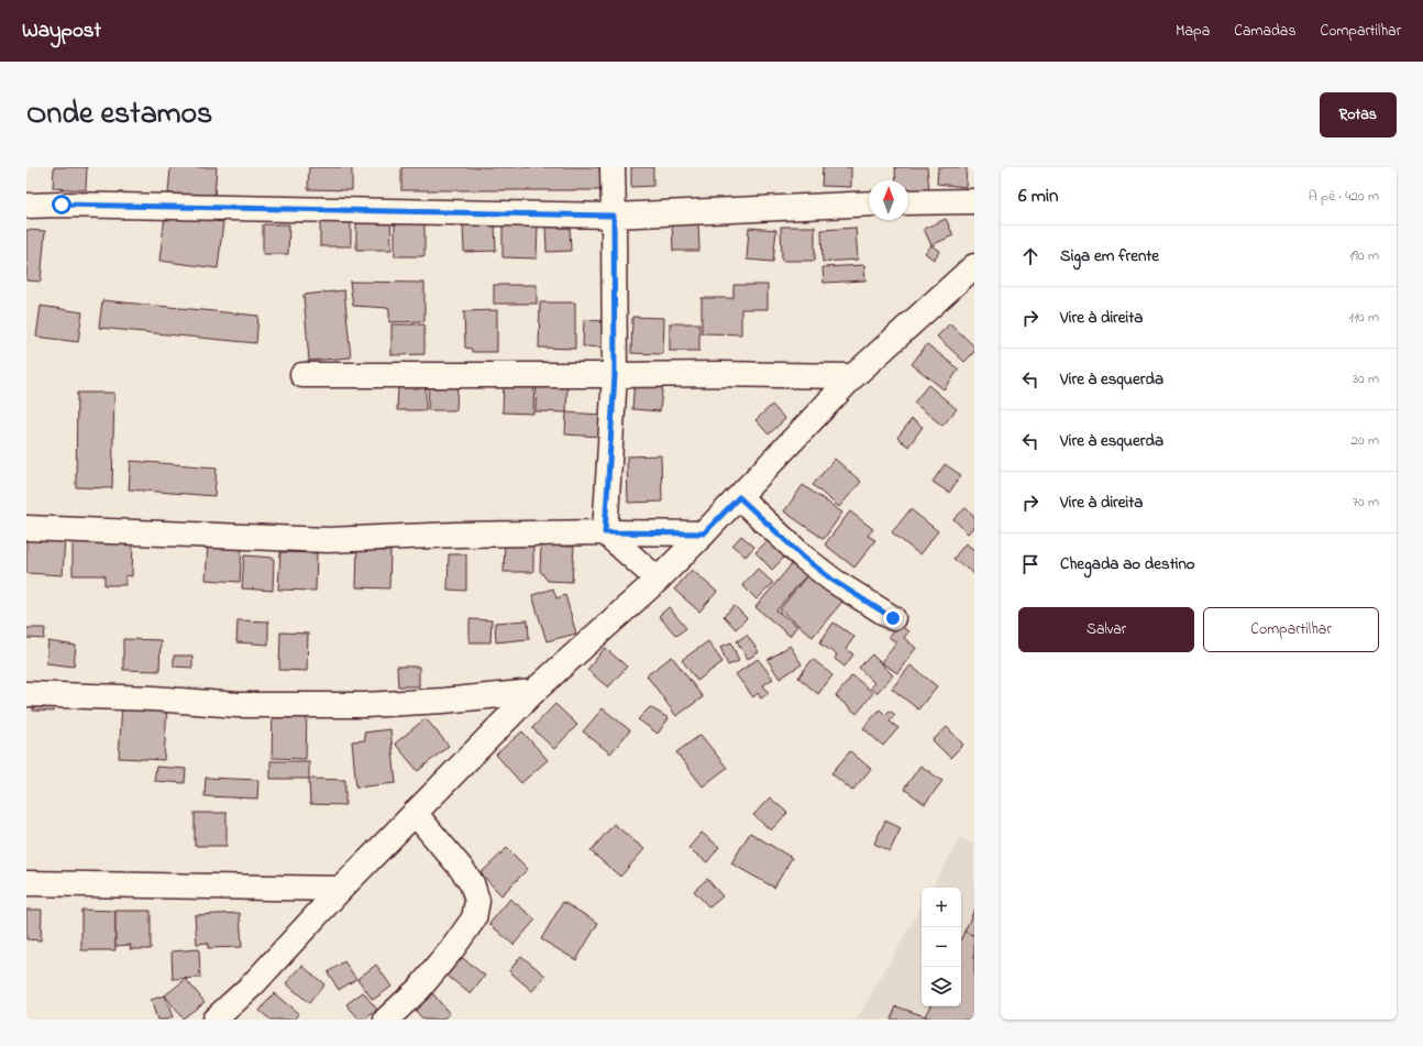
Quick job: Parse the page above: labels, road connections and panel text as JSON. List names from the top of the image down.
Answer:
{
  "north": "top",
  "page": {
    "header": "Waypost",
    "nav": ["Mapa", "Camadas", "Compartilhar"],
    "title": "Onde estamos",
    "buttons": [
      "Rotas",
      ["Salvar", "Compartilhar"]
    ],
    "heading": ["6 min", "A pé · 420 m"],
    "list": [
      ["Siga em frente", "190 m"],
      ["Vire à direita", "110 m"],
      ["Vire à esquerda", "30 m"],
      ["Vire à esquerda", "20 m"],
      ["Vire à direita", "70 m"],
      "Chegada ao destino"
    ],
    "map_buttons": ["+", "−"]
  }
}
